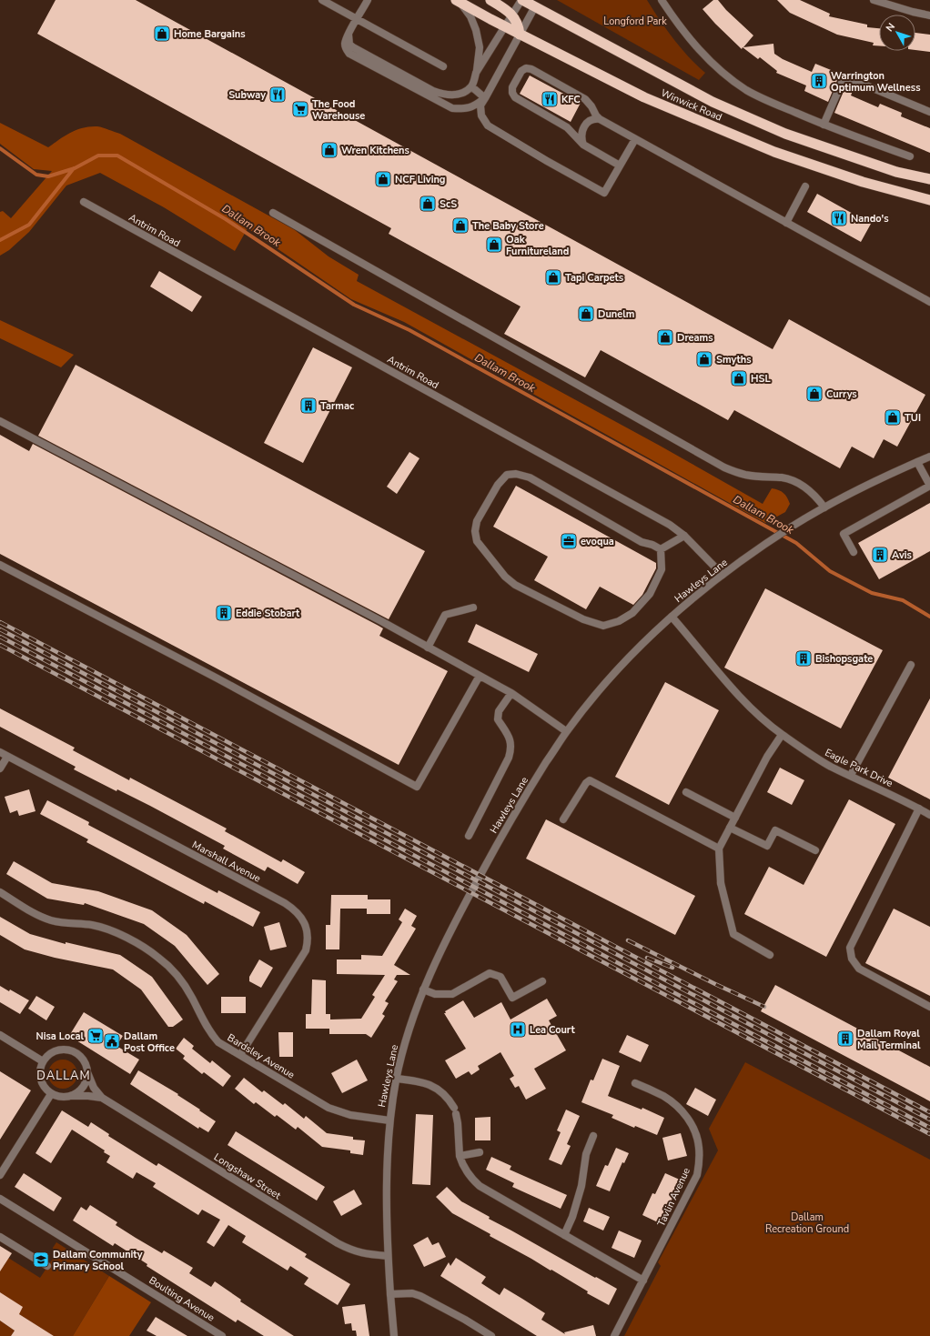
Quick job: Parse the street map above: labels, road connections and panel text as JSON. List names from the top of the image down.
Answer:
{
  "streets": {
    "highway": ["Winwick Road"],
    "street": [
      "Antrim Road",
      "Hawleys Lane",
      "Eagle Park Drive",
      "Marshall Avenue",
      "Bardsley Avenue",
      "Longshaw Street",
      "Tavlin Avenue",
      "Boulting Avenue"
    ]
  },
  "crossings": [
    ["Antrim Road", "Hawleys Lane"],
    ["Hawleys Lane", "Eagle Park Drive"],
    ["Hawleys Lane", "Bardsley Avenue"],
    ["Hawleys Lane", "Longshaw Street"],
    ["Marshall Avenue", "Bardsley Avenue"]
  ],
  "districts": ["DALLAM"],
  "water": ["Dallam Brook"],
  "parks": ["Longford Park", "Dallam Recreation Ground"],
  "places": {
    "shop": [
      "Home Bargains",
      "Wren Kitchens",
      "NCF Living",
      "ScS",
      "The Baby Store",
      "Oak Furnitureland",
      "Tapi Carpets",
      "Dunelm",
      "Dreams",
      "Smyths",
      "HSL",
      "Currys",
      "TUI"
    ],
    "building": [
      "Warrington Optimum Wellness",
      "Tarmac",
      "Avis",
      "Eddie Stobart",
      "Bishopsgate",
      "Dallam Royal Mail Terminal"
    ],
    "restaurant": ["Subway", "KFC", "Nando's"],
    "supermarket": ["The Food Warehouse", "Nisa Local"],
    "office": ["evoqua"],
    "hospital": ["Lea Court"],
    "public building": ["Dallam Post Office"],
    "school or university": ["Dallam Community Primary School"]
  },
  "north": "top left"
}
